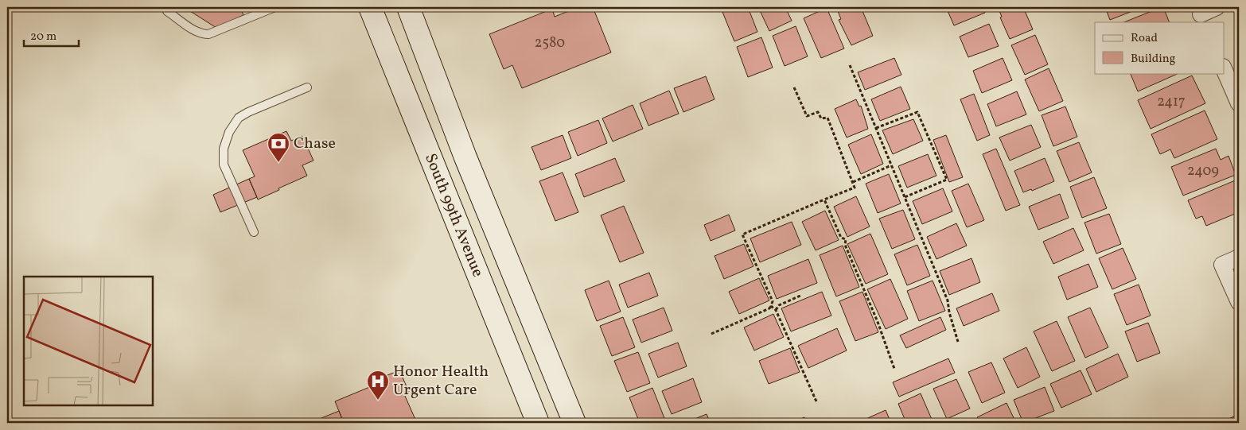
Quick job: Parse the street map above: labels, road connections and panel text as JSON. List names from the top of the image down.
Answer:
{
  "streets": {
    "main road": ["South 99th Avenue"]
  },
  "places": {
    "bank": ["Chase"],
    "hospital": ["Honor Health Urgent Care"]
  },
  "house_numbers": ["2580", "2417", "2409"],
  "legend": ["Road", "Building"],
  "scale_bar": "20 m"
}
